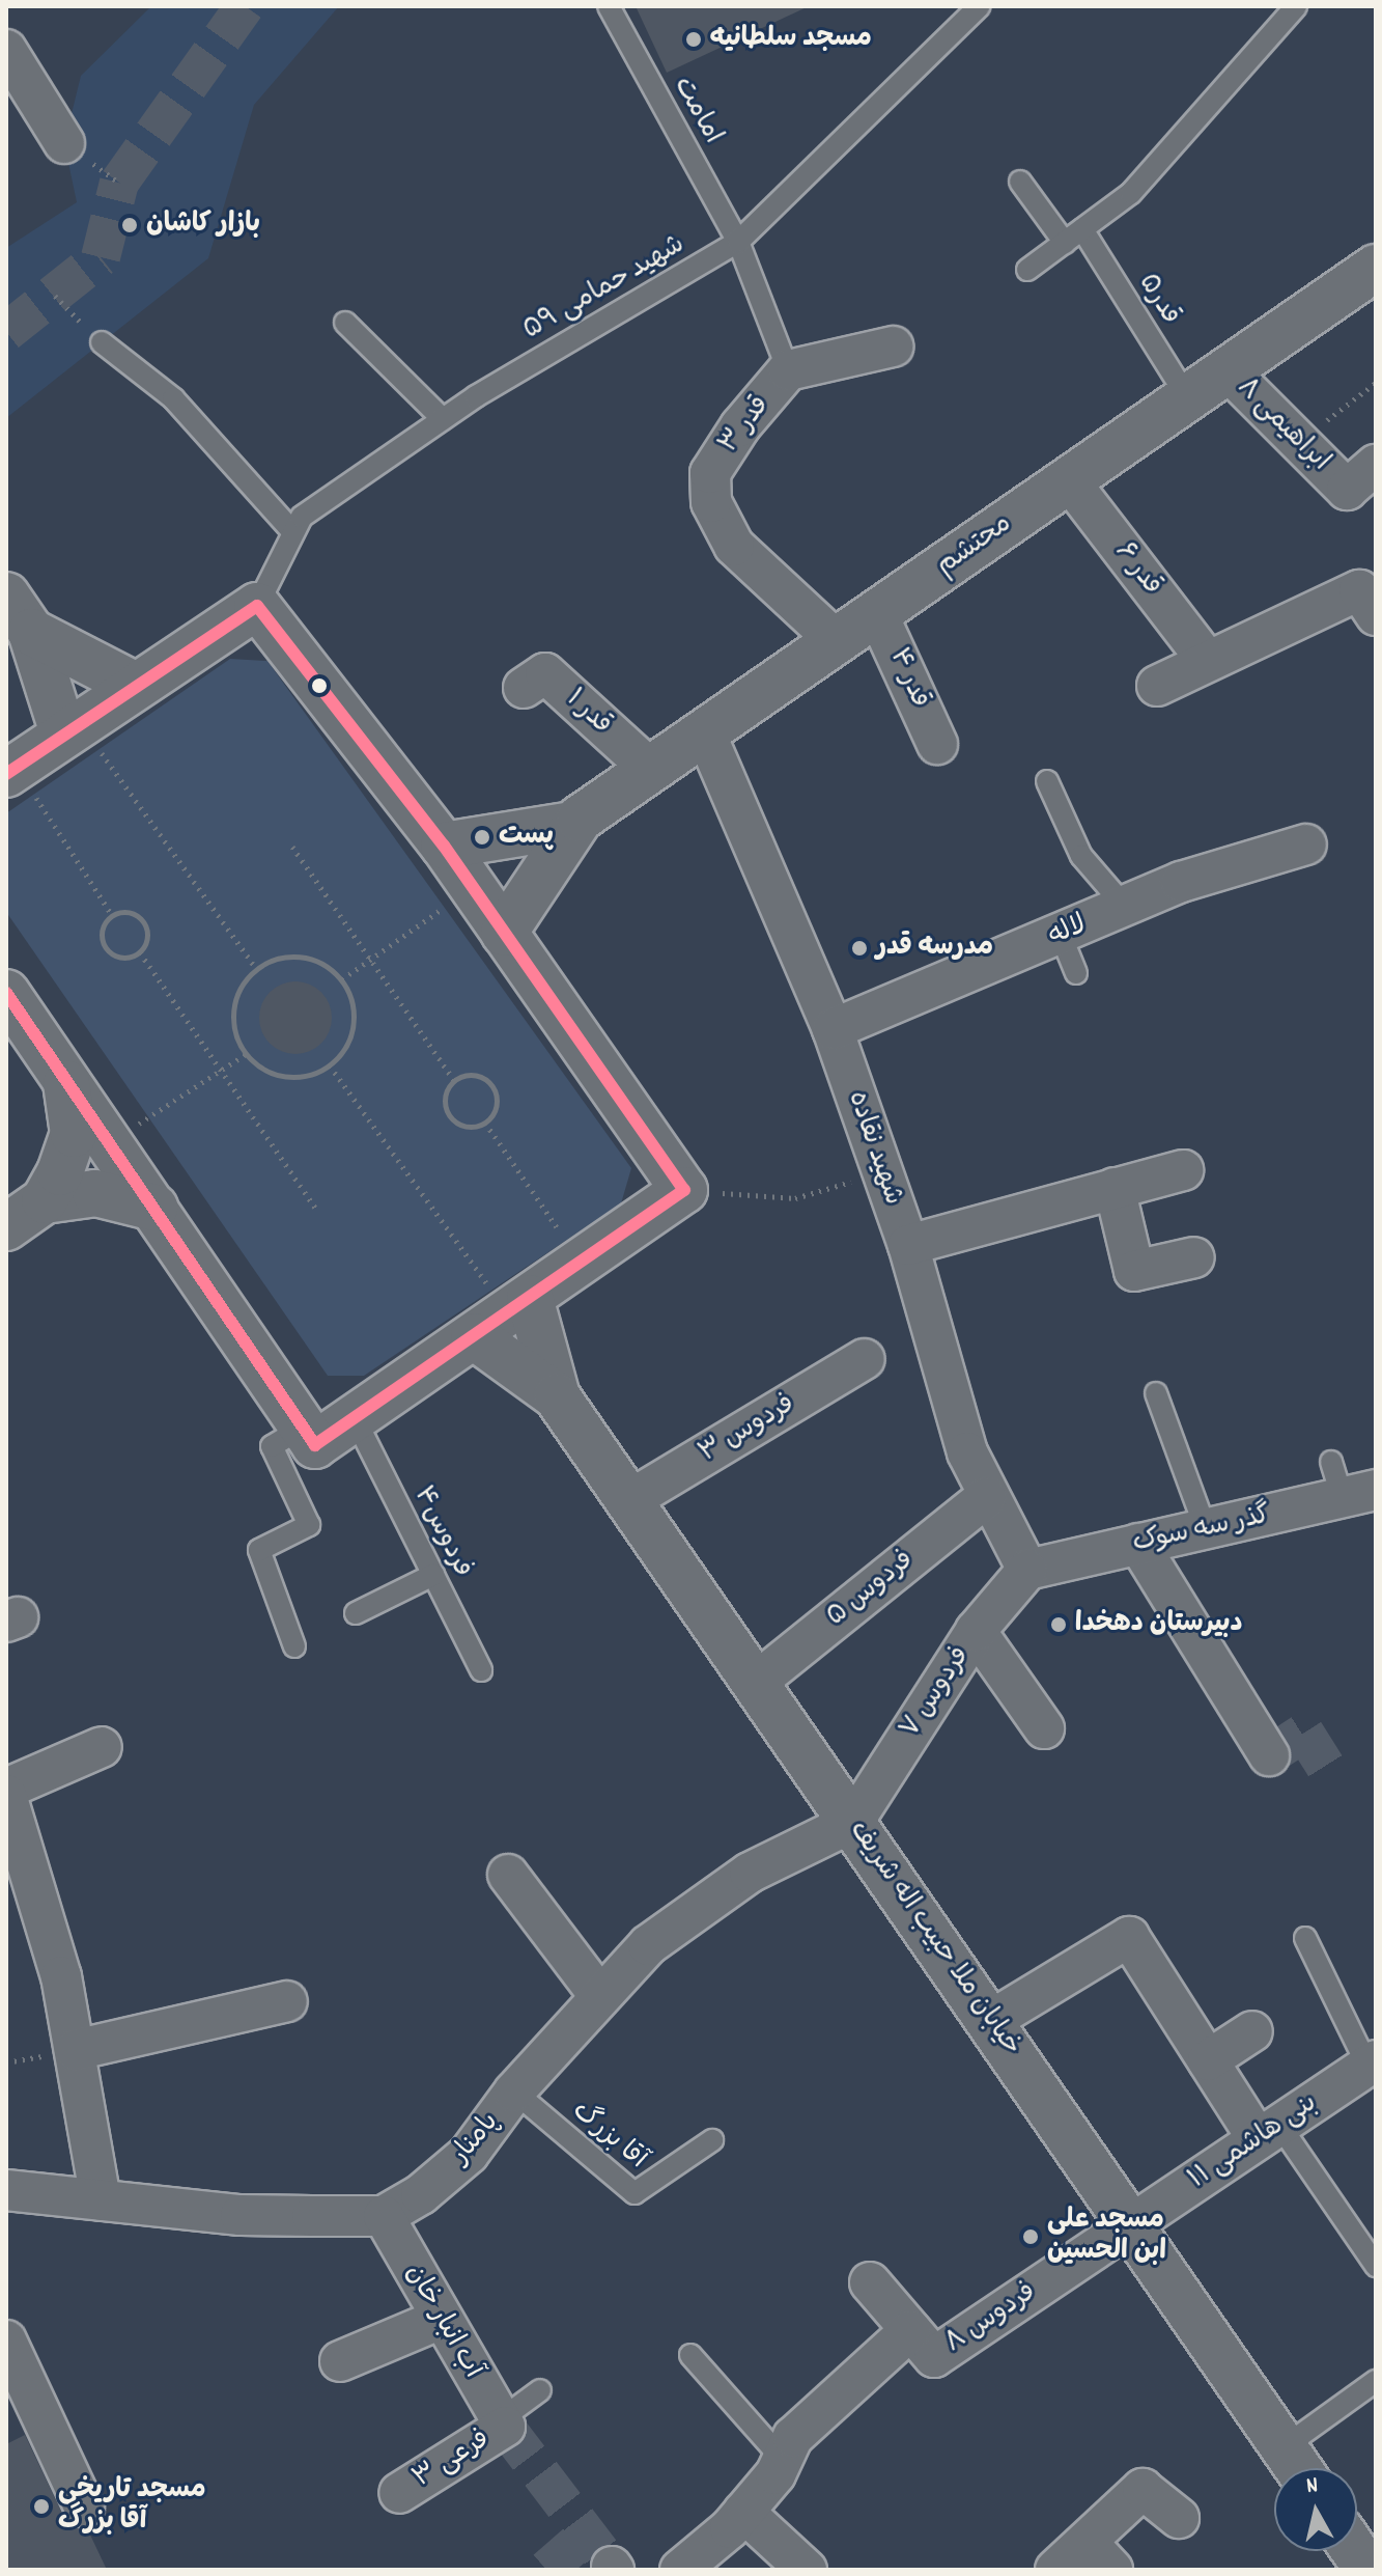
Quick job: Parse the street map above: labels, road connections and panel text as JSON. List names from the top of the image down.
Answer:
{
  "streets": {
    "main road": ["محتشم", "خیابان ملا حبیب اله شریف"],
    "street": [
      "قدر ۳",
      "ابراهیمی ۸",
      "قدر ۶",
      "قدر ۴",
      "قدر ۱",
      "لاله",
      "شهید نقاده",
      "فردوس ۳",
      "گذر سه سوک",
      "فردوس ۵",
      "فردوس ۷",
      "پامنار",
      "بنی هاشمی ۱۱",
      "فردوس ۸",
      "آب انبار خان",
      "فرعی ۳"
    ],
    "lane": [
      "امامت",
      "شهید حمامی ۵۹",
      "قدر۵",
      "فردوس۴",
      "آقا بزرگ"
    ]
  },
  "crossings": [
    ["امامت", "شهید حمامی ۵۹"],
    ["امامت", "قدر ۳"],
    ["قدر۵", "محتشم"],
    ["قدر ۳", "محتشم"],
    ["ابراهیمی ۸", "محتشم"],
    ["محتشم", "قدر ۶"],
    ["محتشم", "قدر ۴"],
    ["محتشم", "قدر ۱"],
    ["محتشم", "شهید نقاده"],
    ["لاله", "شهید نقاده"],
    ["شهید نقاده", "گذر سه سوک"],
    ["شهید نقاده", "فردوس ۵"],
    ["شهید نقاده", "فردوس ۷"],
    ["فردوس ۳", "خیابان ملا حبیب اله شریف"],
    ["گذر سه سوک", "فردوس ۷"],
    ["فردوس ۵", "خیابان ملا حبیب اله شریف"],
    ["فردوس ۷", "خیابان ملا حبیب اله شریف"],
    ["فردوس ۷", "پامنار"],
    ["خیابان ملا حبیب اله شریف", "پامنار"],
    ["خیابان ملا حبیب اله شریف", "بنی هاشمی ۱۱"],
    ["خیابان ملا حبیب اله شریف", "فردوس ۸"],
    ["آقا بزرگ", "پامنار"],
    ["پامنار", "آب انبار خان"],
    ["بنی هاشمی ۱۱", "فردوس ۸"],
    ["آب انبار خان", "فرعی ۳"]
  ],
  "places": [
    "مسجد سلطانیه",
    "بازار کاشان",
    "پست",
    "مدرسه قدر",
    "دبیرستان دهخدا",
    "مسجد علی ابن الحسین",
    "مسجد تاریخی آقا بزرگ"
  ],
  "north": "top"
}
